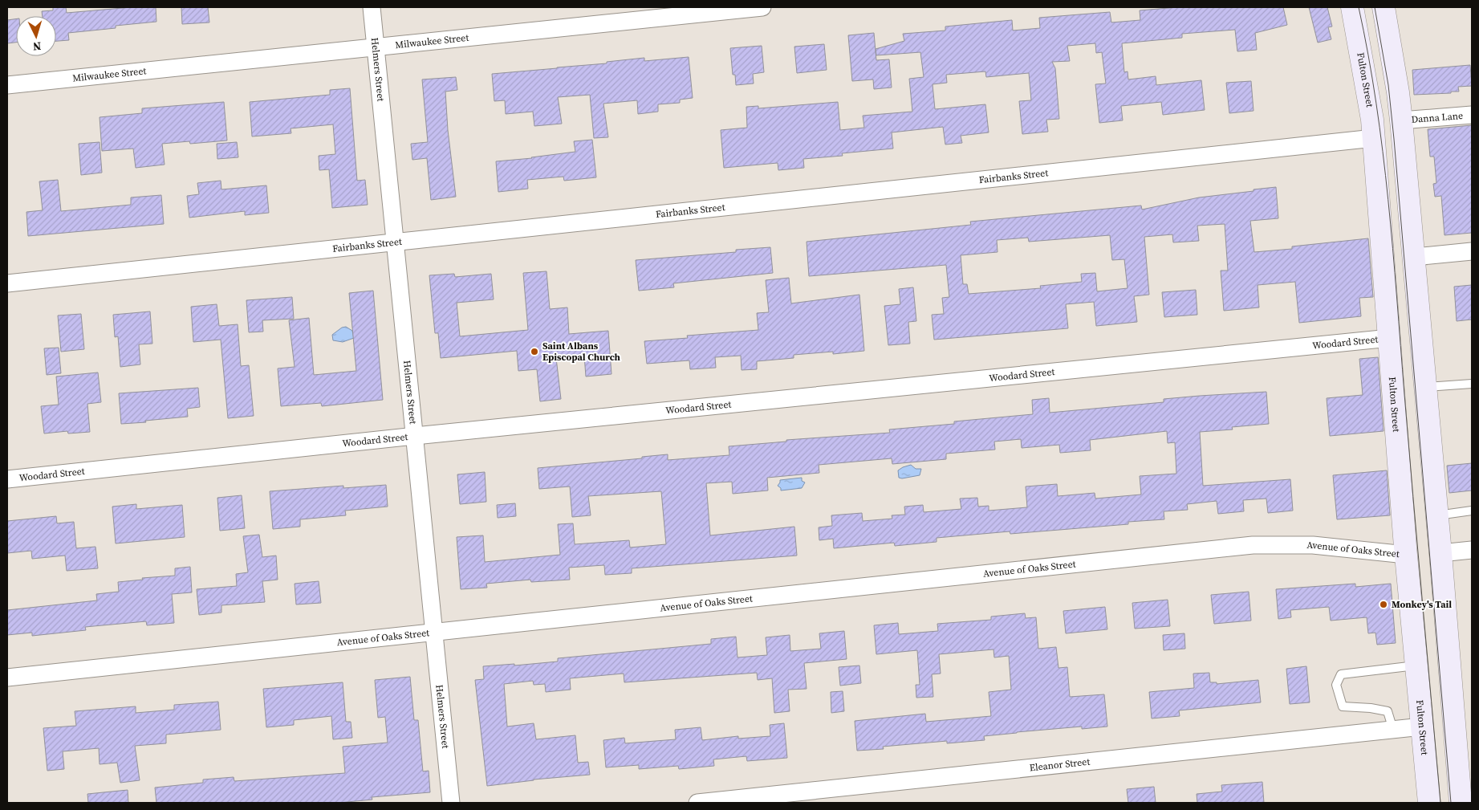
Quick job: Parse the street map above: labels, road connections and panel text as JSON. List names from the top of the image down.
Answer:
{
  "streets": {
    "main road": ["Fulton Street"],
    "street": [
      "Milwaukee Street",
      "Helmers Street",
      "Danna Lane",
      "Fairbanks Street",
      "Woodard Street",
      "Avenue of Oaks Street",
      "Eleanor Street"
    ]
  },
  "crossings": [
    ["Milwaukee Street", "Helmers Street"],
    ["Helmers Street", "Fairbanks Street"],
    ["Helmers Street", "Woodard Street"],
    ["Helmers Street", "Avenue of Oaks Street"],
    ["Fulton Street", "Fairbanks Street"],
    ["Fulton Street", "Woodard Street"],
    ["Fulton Street", "Avenue of Oaks Street"],
    ["Fulton Street", "Eleanor Street"]
  ],
  "places": ["Saint Albans Episcopal Church", "Monkey's Tail"],
  "north": "bottom"
}
